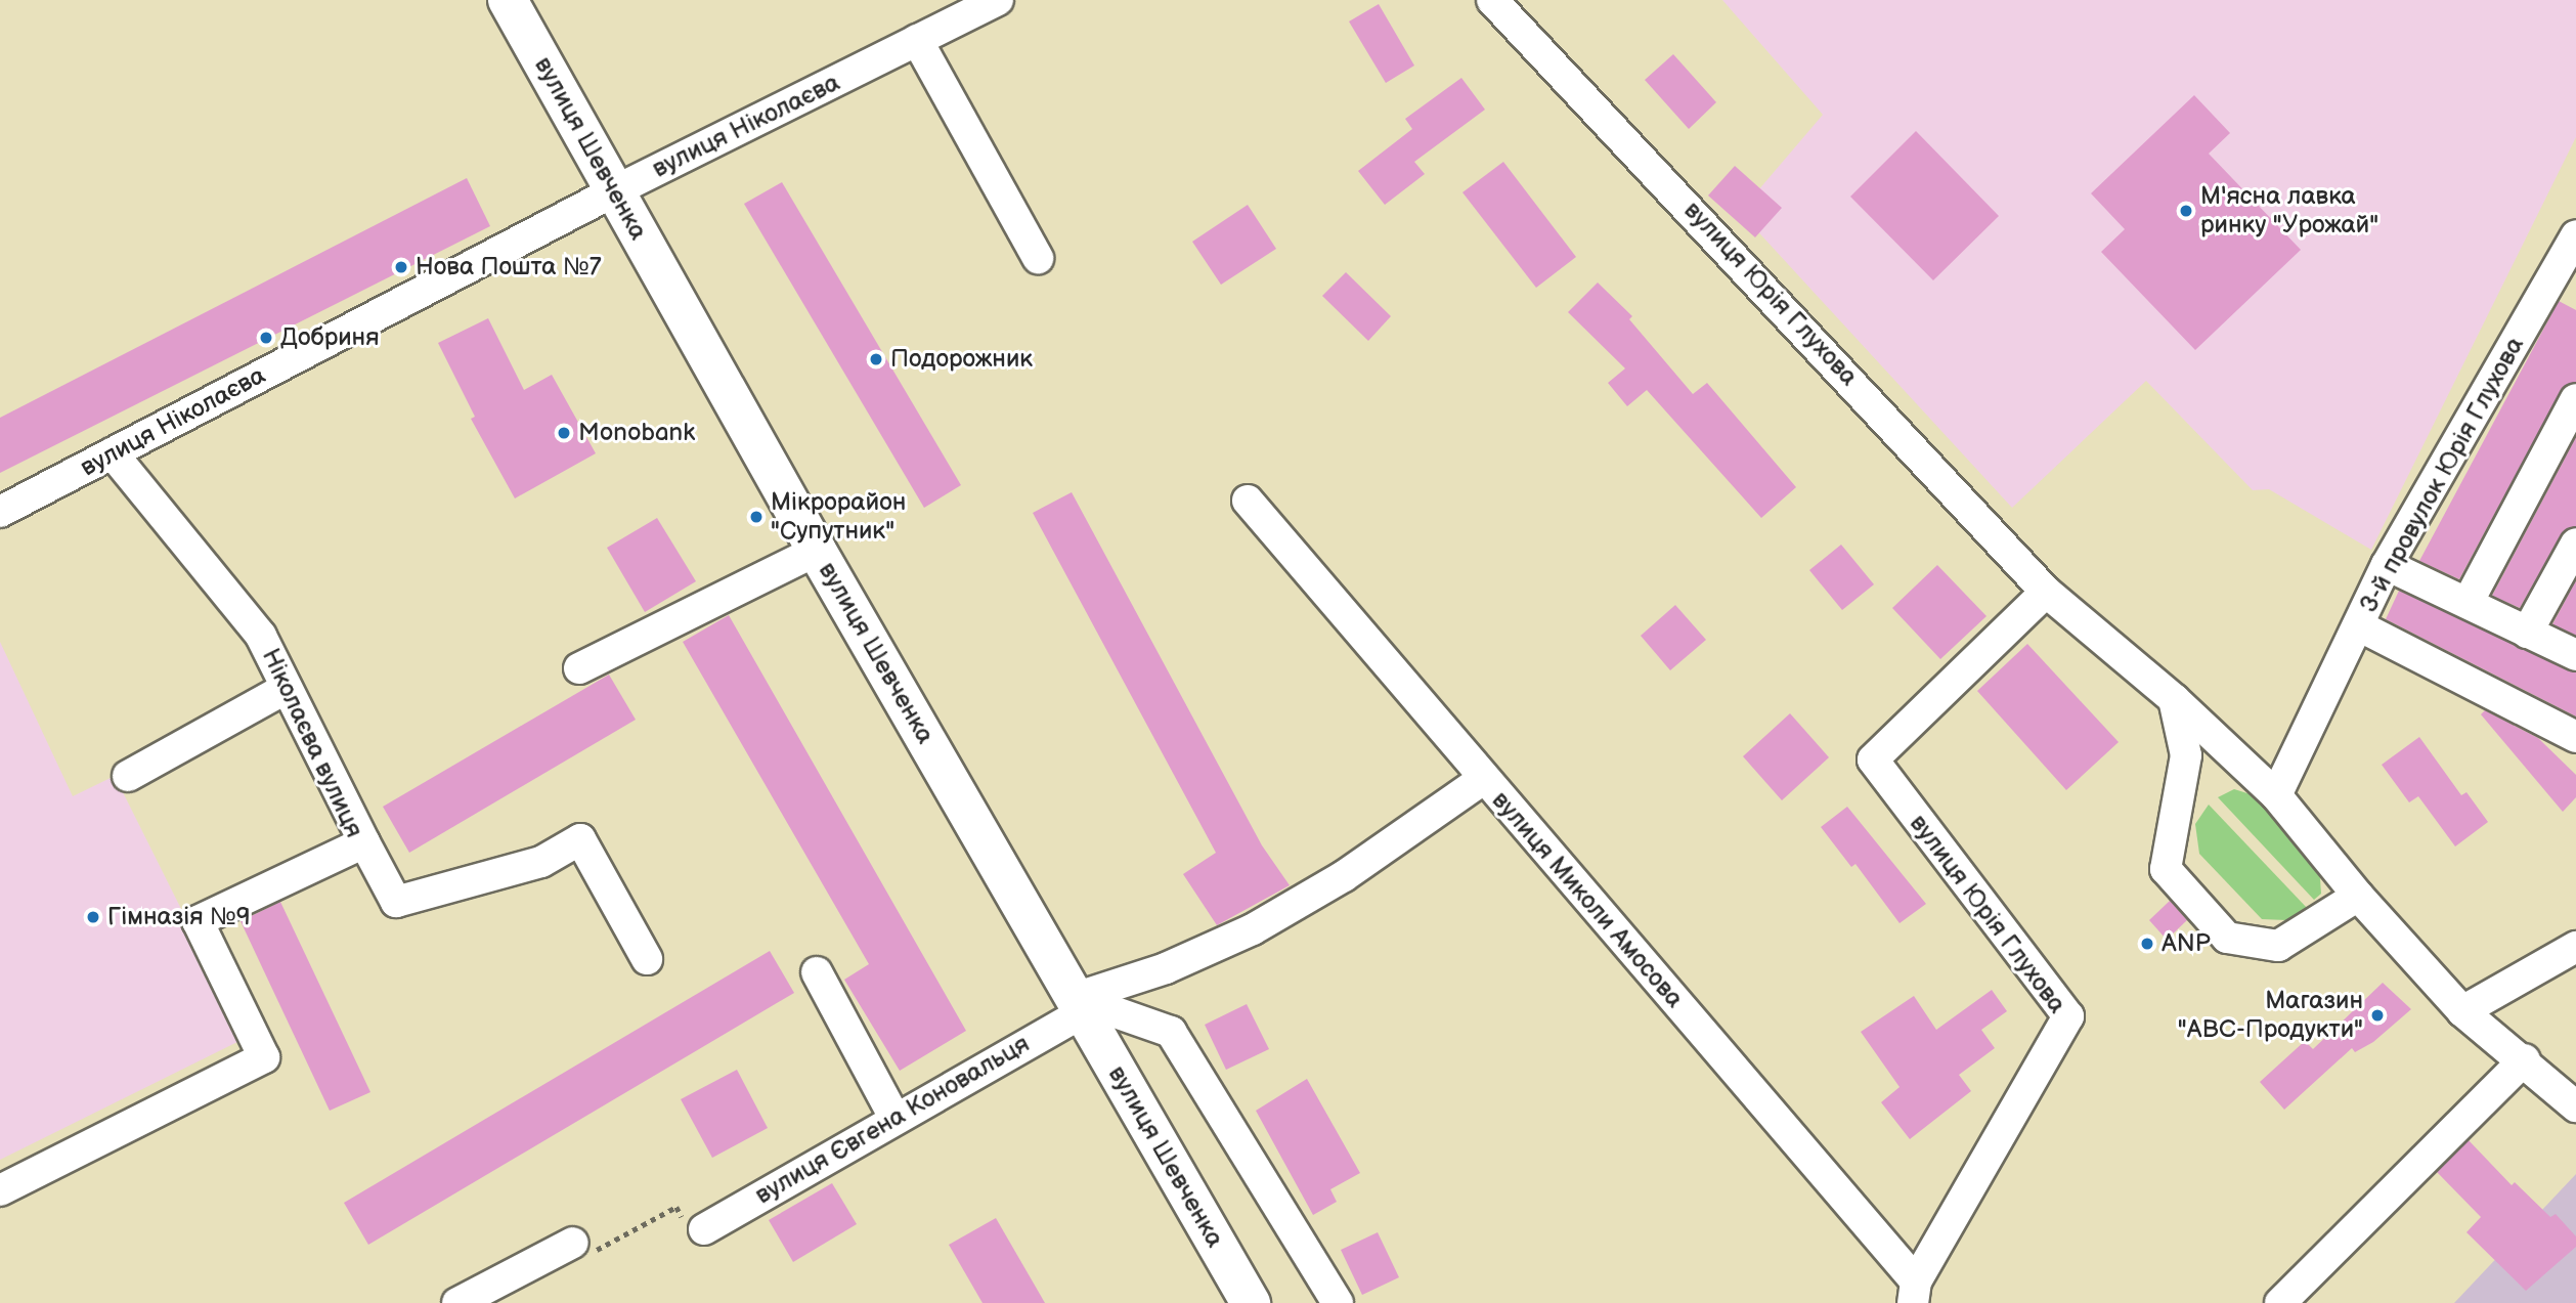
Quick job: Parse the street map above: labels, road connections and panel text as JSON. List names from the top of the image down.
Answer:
{
  "streets": {
    "main road": ["вулиця Шевченка"],
    "street": [
      "вулиця Ніколаєва",
      "вулиця Юрія Глухова",
      "3-й провулок Юрія Глухова",
      "Ніколаєва вулиця",
      "вулиця Миколи Амосова",
      "вулиця Євгена Коновальця"
    ]
  },
  "crossings": [
    ["вулиця Ніколаєва", "вулиця Шевченка"],
    ["вулиця Ніколаєва", "Ніколаєва вулиця"],
    ["вулиця Шевченка", "вулиця Євгена Коновальця"],
    ["вулиця Юрія Глухова", "3-й провулок Юрія Глухова"],
    ["вулиця Юрія Глухова", "вулиця Миколи Амосова"],
    ["вулиця Миколи Амосова", "вулиця Євгена Коновальця"]
  ],
  "places": [
    "М'ясна лавка ринку \"Урожай\"",
    "Нова Пошта №7",
    "Добриня",
    "Подорожник",
    "Monobank",
    "Мікрорайон \"Супутник\"",
    "Гімназія №9",
    "ANP",
    "Магазин \"ABC-Продукти\""
  ]
}
